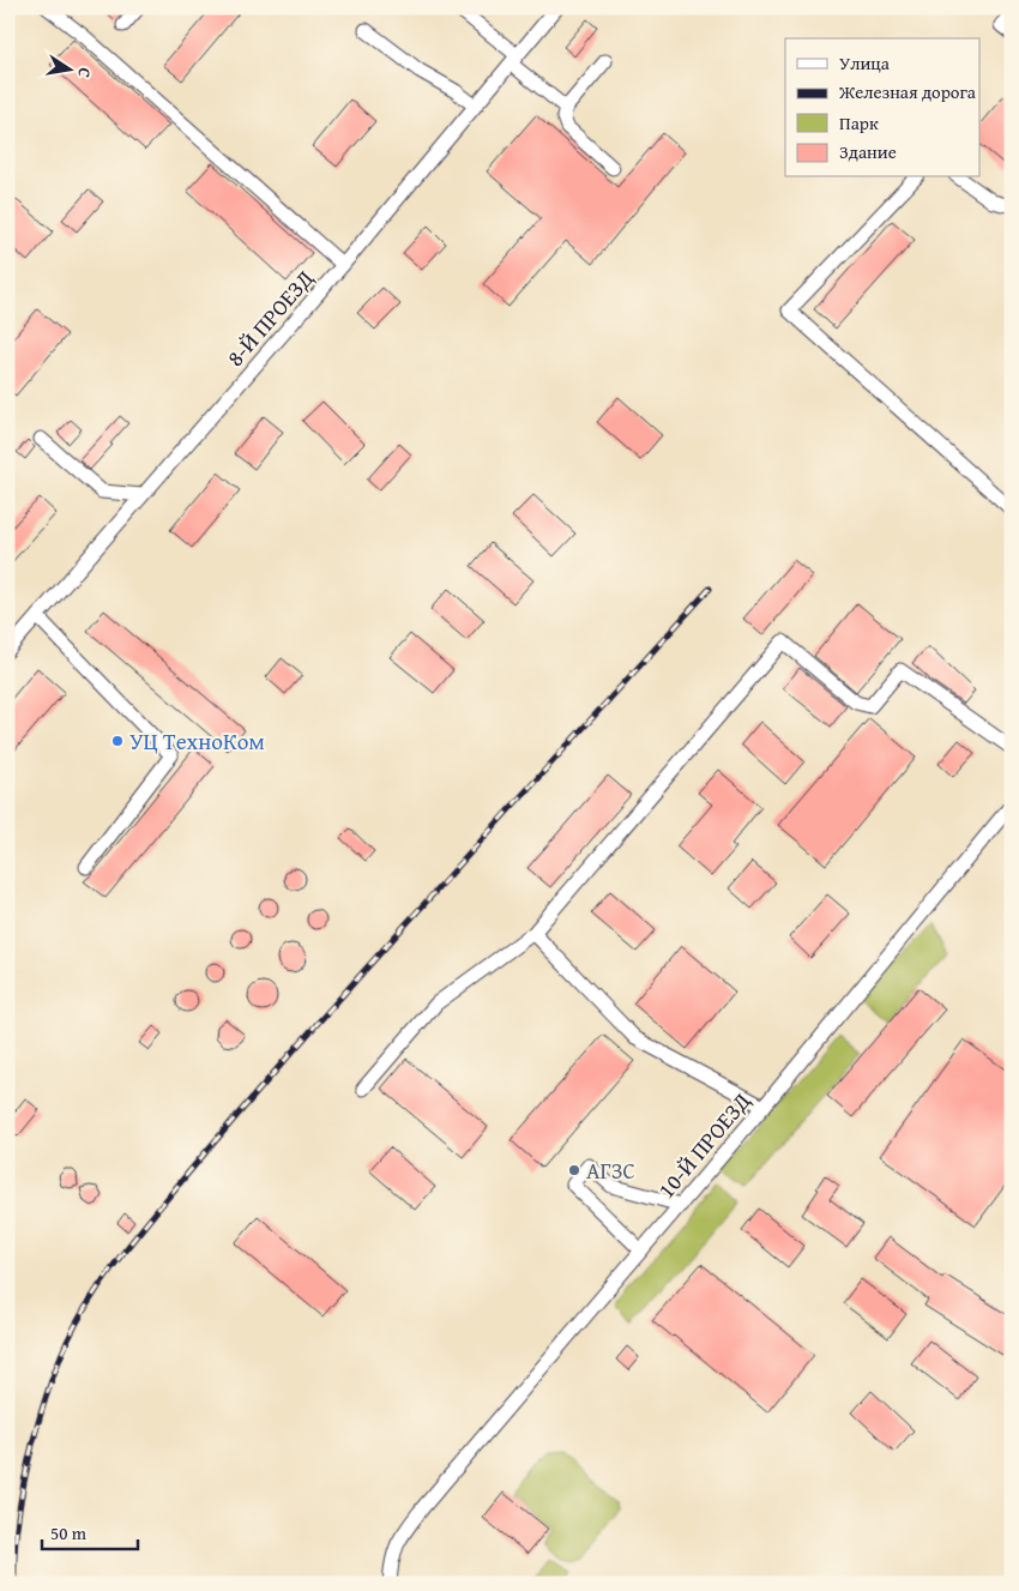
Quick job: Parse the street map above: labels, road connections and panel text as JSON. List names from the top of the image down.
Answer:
{
  "streets": {
    "street": ["8-Й ПРОЕЗД", "10-Й ПРОЕЗД"]
  },
  "places": ["УЦ ТехноКом", "АГЗС"],
  "legend": [
    "Улица",
    "Железная дорога",
    "Парк",
    "Здание"
  ],
  "scale_bar": "50 m",
  "north": "right"
}
